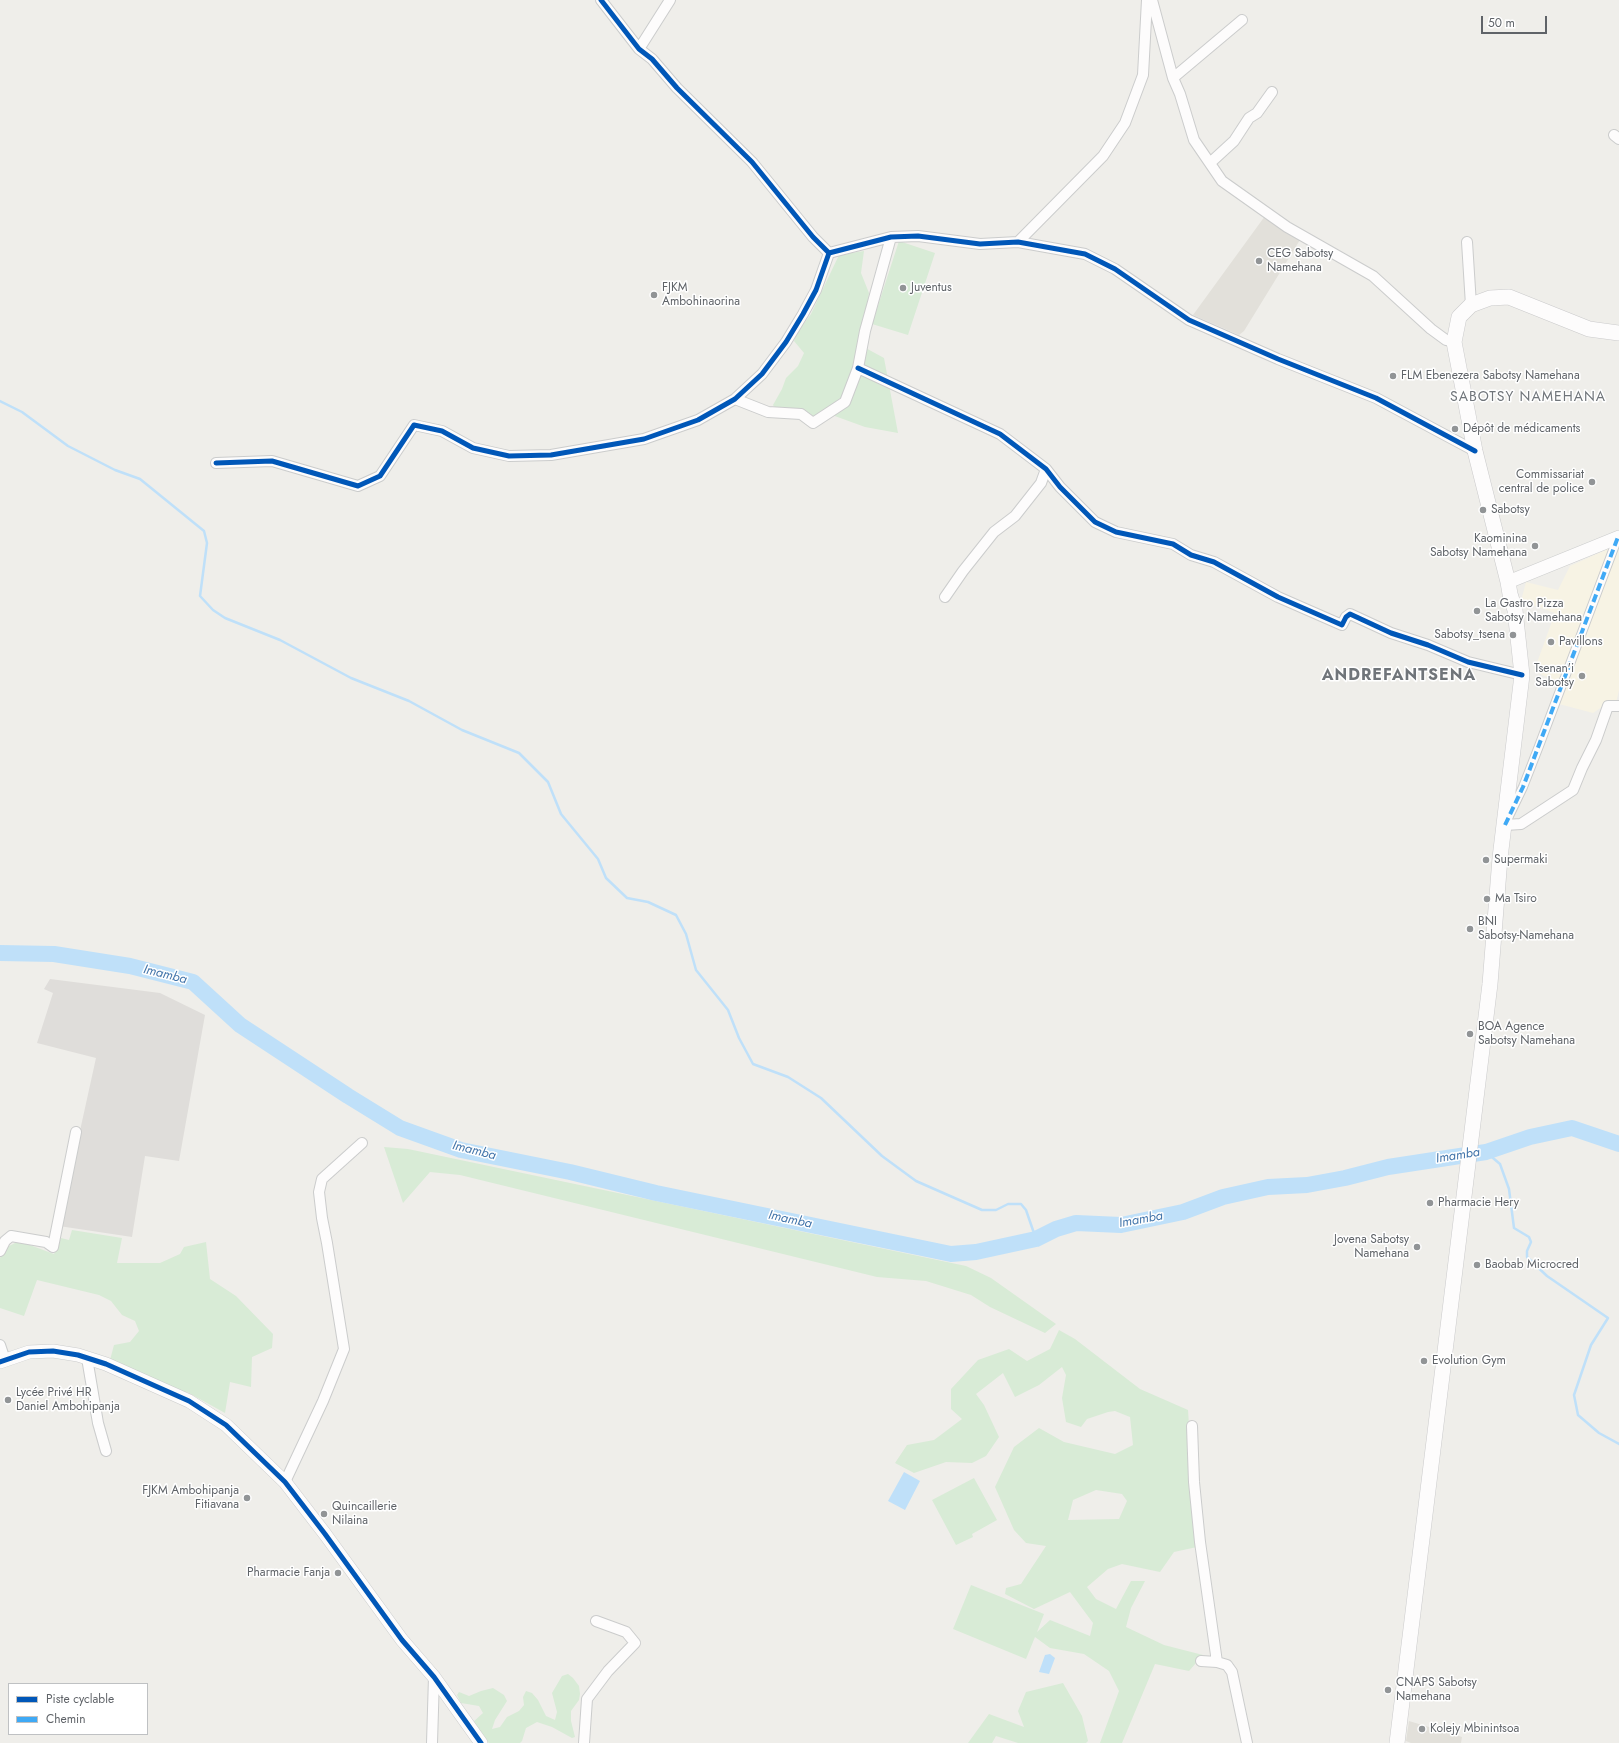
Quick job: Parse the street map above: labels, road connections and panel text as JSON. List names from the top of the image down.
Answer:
{
  "districts": ["SABOTSY NAMEHANA", "ANDREFANTSENA"],
  "water": ["Imamba"],
  "places": [
    "CEG Sabotsy Namehana",
    "Juventus",
    "FJKM Ambohinaorina",
    "FLM Ebenezera Sabotsy Namehana",
    "Dépôt de médicaments",
    "Commissariat central de police",
    "Sabotsy",
    "Kaominina Sabotsy Namehana",
    "La Gastro Pizza Sabotsy Namehana",
    "Sabotsy_tsena",
    "Pavillons",
    "Tsenan'i Sabotsy",
    "Supermaki",
    "Ma Tsiro",
    "BNI Sabotsy-Namehana",
    "BOA Agence Sabotsy Namehana",
    "Pharmacie Hery",
    "Jovena Sabotsy Namehana",
    "Baobab Microcred",
    "Evolution Gym",
    "Lycée Privé HR Daniel Ambohipanja",
    "FJKM Ambohipanja Fitiavana",
    "Quincaillerie Nilaina",
    "Pharmacie Fanja",
    "CNAPS Sabotsy Namehana",
    "Kolejy Mbinintsoa"
  ],
  "legend": ["Piste cyclable", "Chemin"],
  "scale_bar": "50 m"
}
